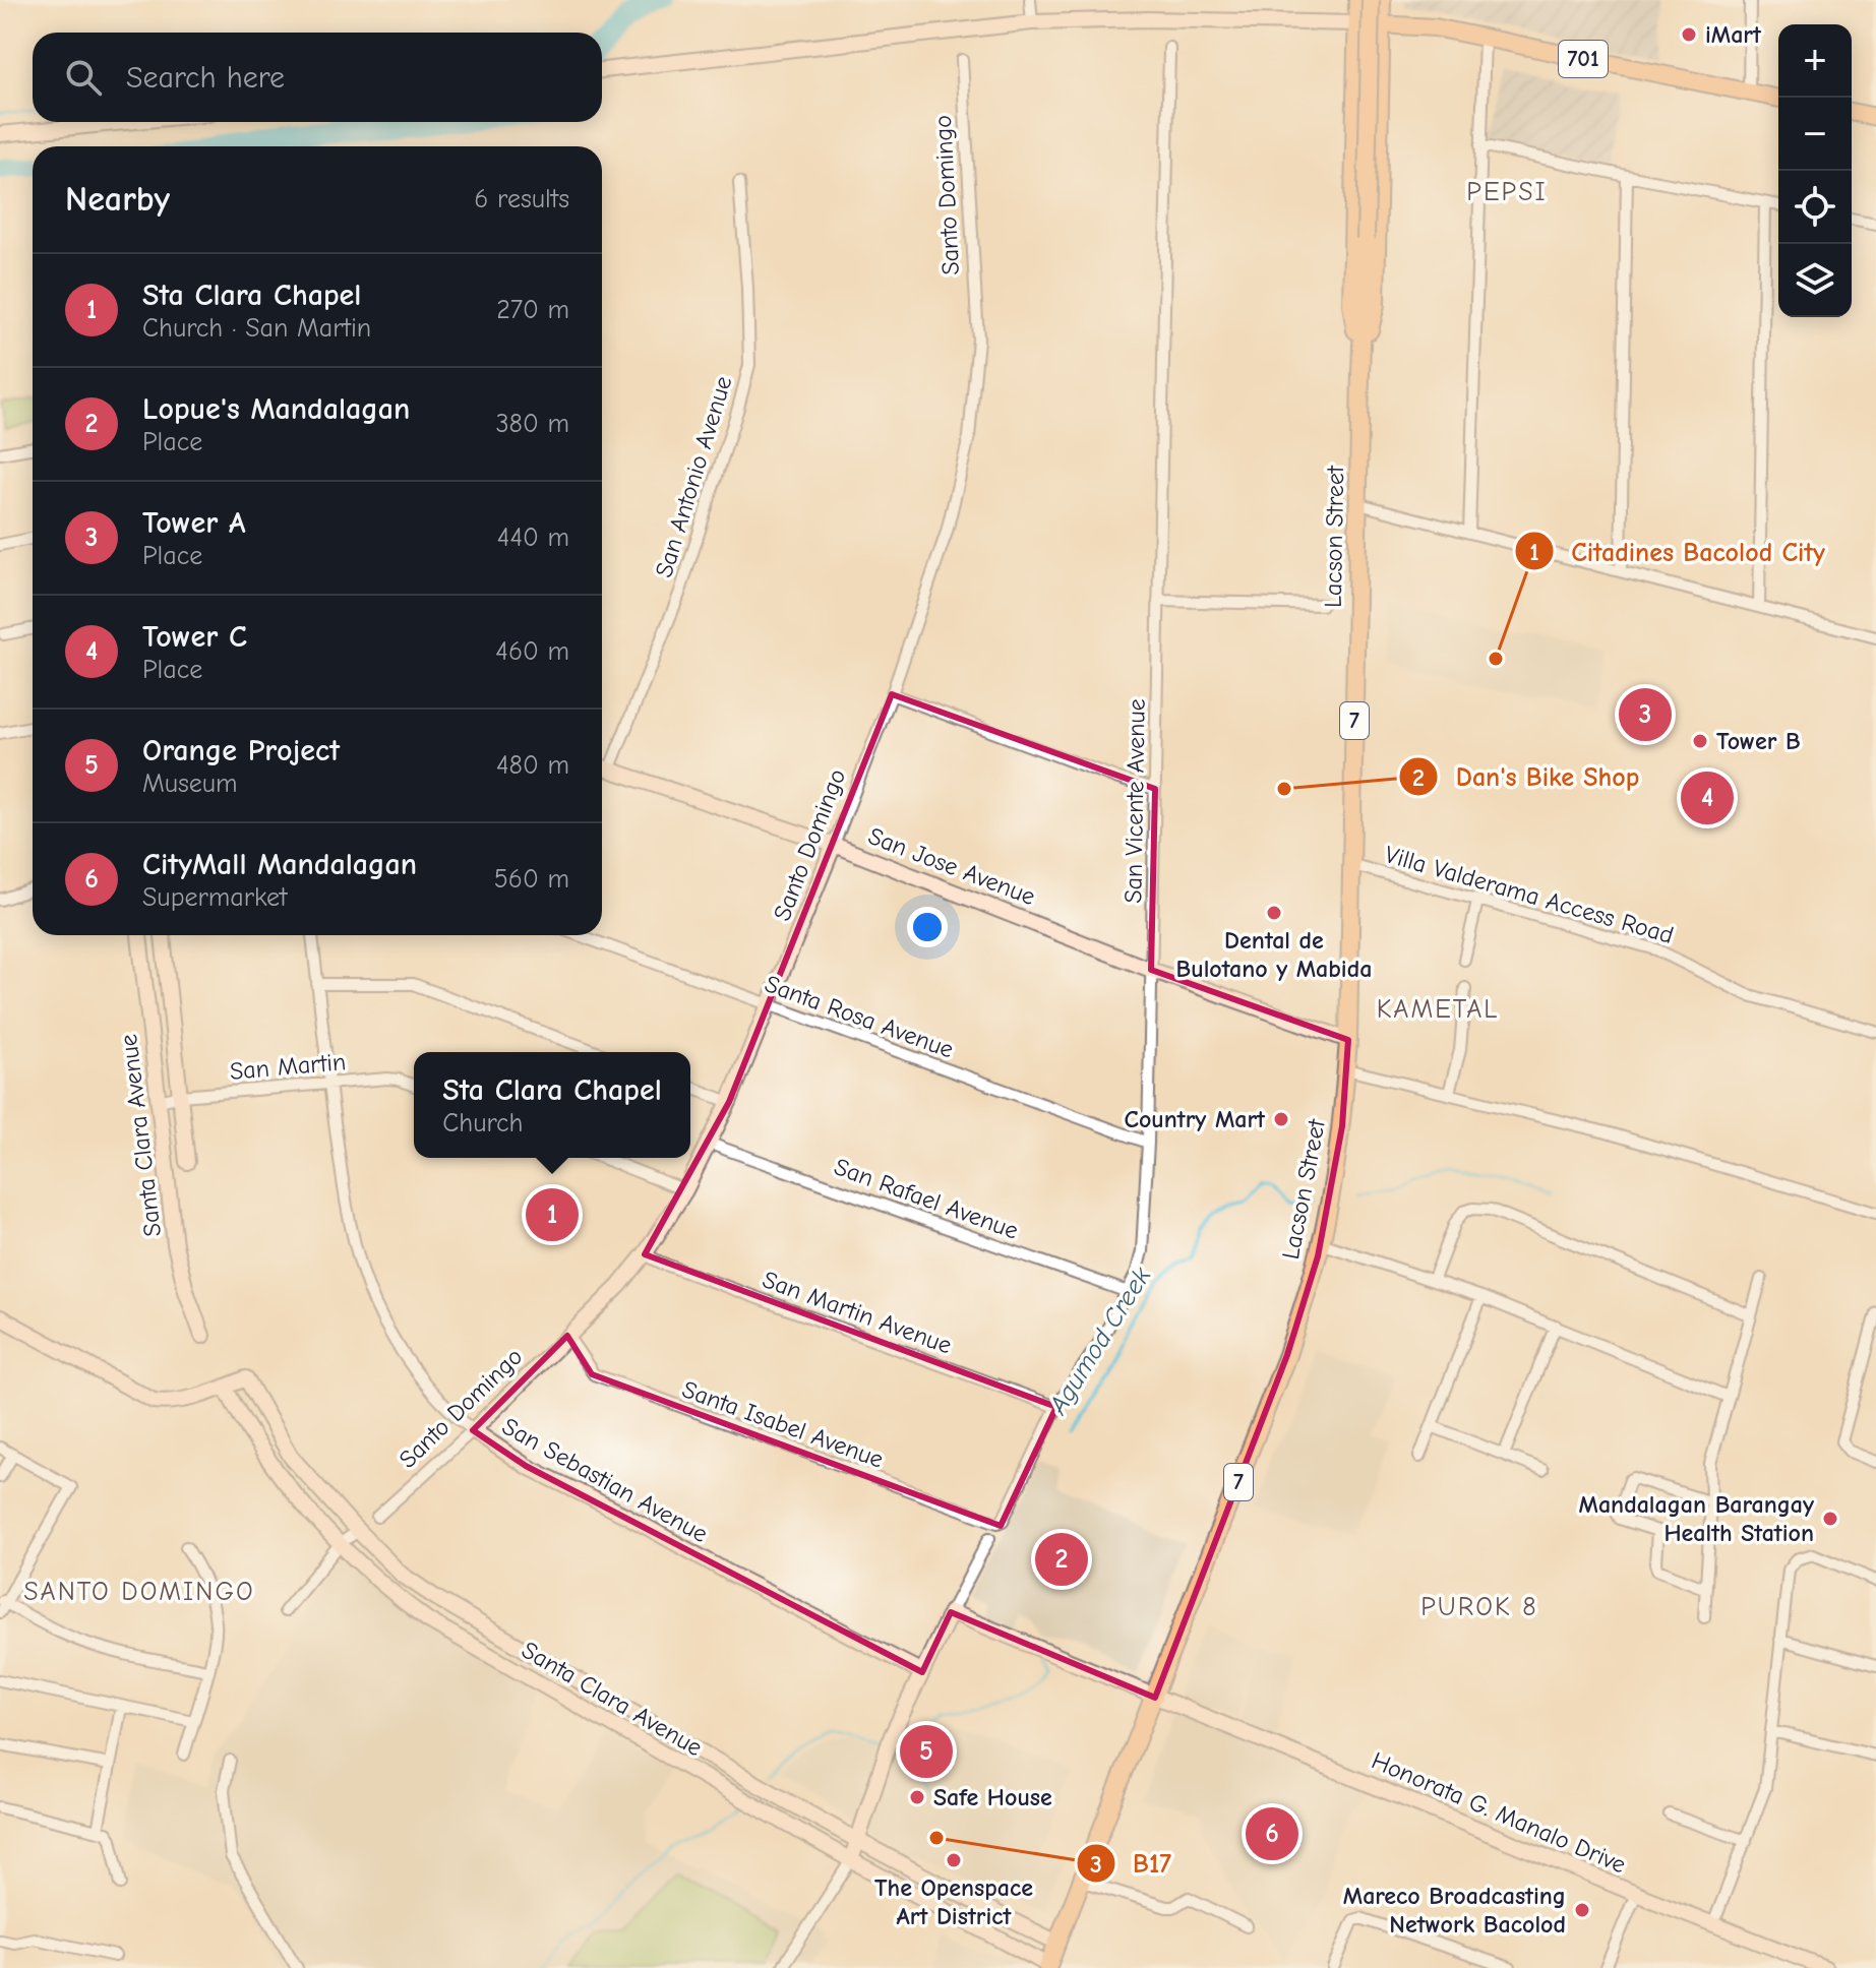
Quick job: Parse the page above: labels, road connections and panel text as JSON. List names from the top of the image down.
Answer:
{
  "streets": {
    "main road": ["701", "Lacson Street", "7"],
    "street": [
      "Santo Domingo",
      "San Antonio Avenue",
      "San Vicente Avenue",
      "San Jose Avenue",
      "Villa Valderama Access Road",
      "Santa Rosa Avenue",
      "San Martin",
      "Santa Clara Avenue",
      "San Rafael Avenue",
      "San Martin Avenue",
      "Santa Isabel Avenue",
      "San Sebastian Avenue",
      "Honorata G. Manalo Drive"
    ]
  },
  "crossings": [
    ["701", "Lacson Street"],
    ["Santo Domingo", "San Jose Avenue"],
    ["Santo Domingo", "Santa Rosa Avenue"],
    ["Santo Domingo", "San Rafael Avenue"],
    ["Santo Domingo", "San Martin Avenue"],
    ["Santo Domingo", "Santa Isabel Avenue"],
    ["Santo Domingo", "San Sebastian Avenue"],
    ["San Antonio Avenue", "San Jose Avenue"],
    ["Lacson Street", "San Jose Avenue"],
    ["Lacson Street", "Villa Valderama Access Road"],
    ["Lacson Street", "Santa Clara Avenue"],
    ["Lacson Street", "Honorata G. Manalo Drive"],
    ["San Vicente Avenue", "San Jose Avenue"],
    ["San Vicente Avenue", "Santa Rosa Avenue"],
    ["San Vicente Avenue", "San Rafael Avenue"],
    ["San Vicente Avenue", "San Martin Avenue"],
    ["San Vicente Avenue", "Santa Isabel Avenue"],
    ["San Martin", "Santa Clara Avenue"],
    ["San Martin", "San Sebastian Avenue"]
  ],
  "districts": [
    "PEPSI",
    "KAMETAL",
    "SANTO DOMINGO",
    "PUROK 8"
  ],
  "water": ["Agumod Creek"],
  "places": [
    "iMart",
    "Citadines Bacolod City",
    "Tower B",
    "Dan's Bike Shop",
    "Dental de Bulotano y Mabida",
    "Country Mart",
    "Mandalagan Barangay Health Station",
    "Safe House",
    "B17",
    "The Openspace Art District",
    "Mareco Broadcasting Network Bacolod"
  ],
  "page": {
    "map_buttons": ["+", "−"],
    "search": "Search here",
    "heading": ["Nearby", "6 results"],
    "list": [
      {
        "mark": "1",
        "name": "Sta Clara Chapel",
        "note": "Church · San Martin",
        "value": "270 m"
      },
      {
        "mark": "2",
        "name": "Lopue's Mandalagan",
        "note": "Place",
        "value": "380 m"
      },
      {
        "mark": "3",
        "name": "Tower A",
        "note": "Place",
        "value": "440 m"
      },
      {
        "mark": "4",
        "name": "Tower C",
        "note": "Place",
        "value": "460 m"
      },
      {
        "mark": "5",
        "name": "Orange Project",
        "note": "Museum",
        "value": "480 m"
      },
      {
        "mark": "6",
        "name": "CityMall Mandalagan",
        "note": "Supermarket",
        "value": "560 m"
      }
    ],
    "pins": [
      "3",
      "4",
      "1",
      "2",
      "5",
      "6"
    ],
    "popup": ["Sta Clara Chapel", "Church"]
  }
}
